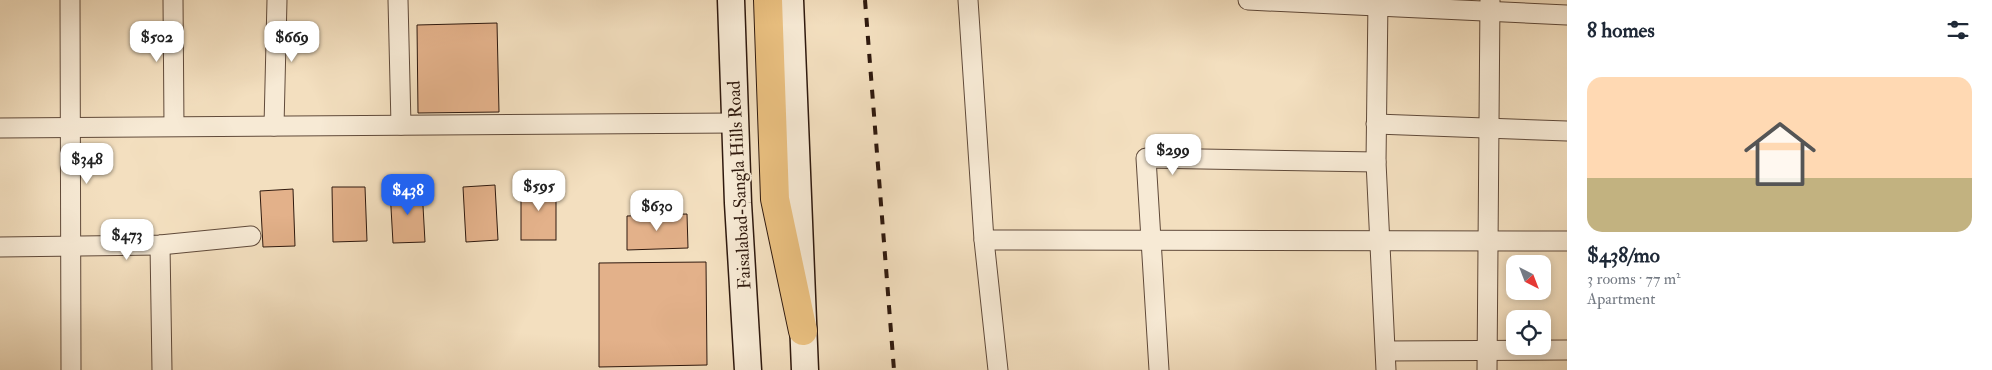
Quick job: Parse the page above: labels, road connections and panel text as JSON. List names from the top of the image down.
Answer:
{
  "streets": {
    "main road": ["Faisalabad-Sangla Hills Road"]
  },
  "north": "bottom right",
  "page": {
    "heading": "8 homes",
    "price": [
      "$502",
      "$669",
      "$299",
      "$348",
      "$595",
      "$438",
      "$630",
      "$473"
    ],
    "list": [
      {
        "name": "$438/mo",
        "note": "3 rooms · 77 m² · Apartment"
      }
    ]
  }
}
